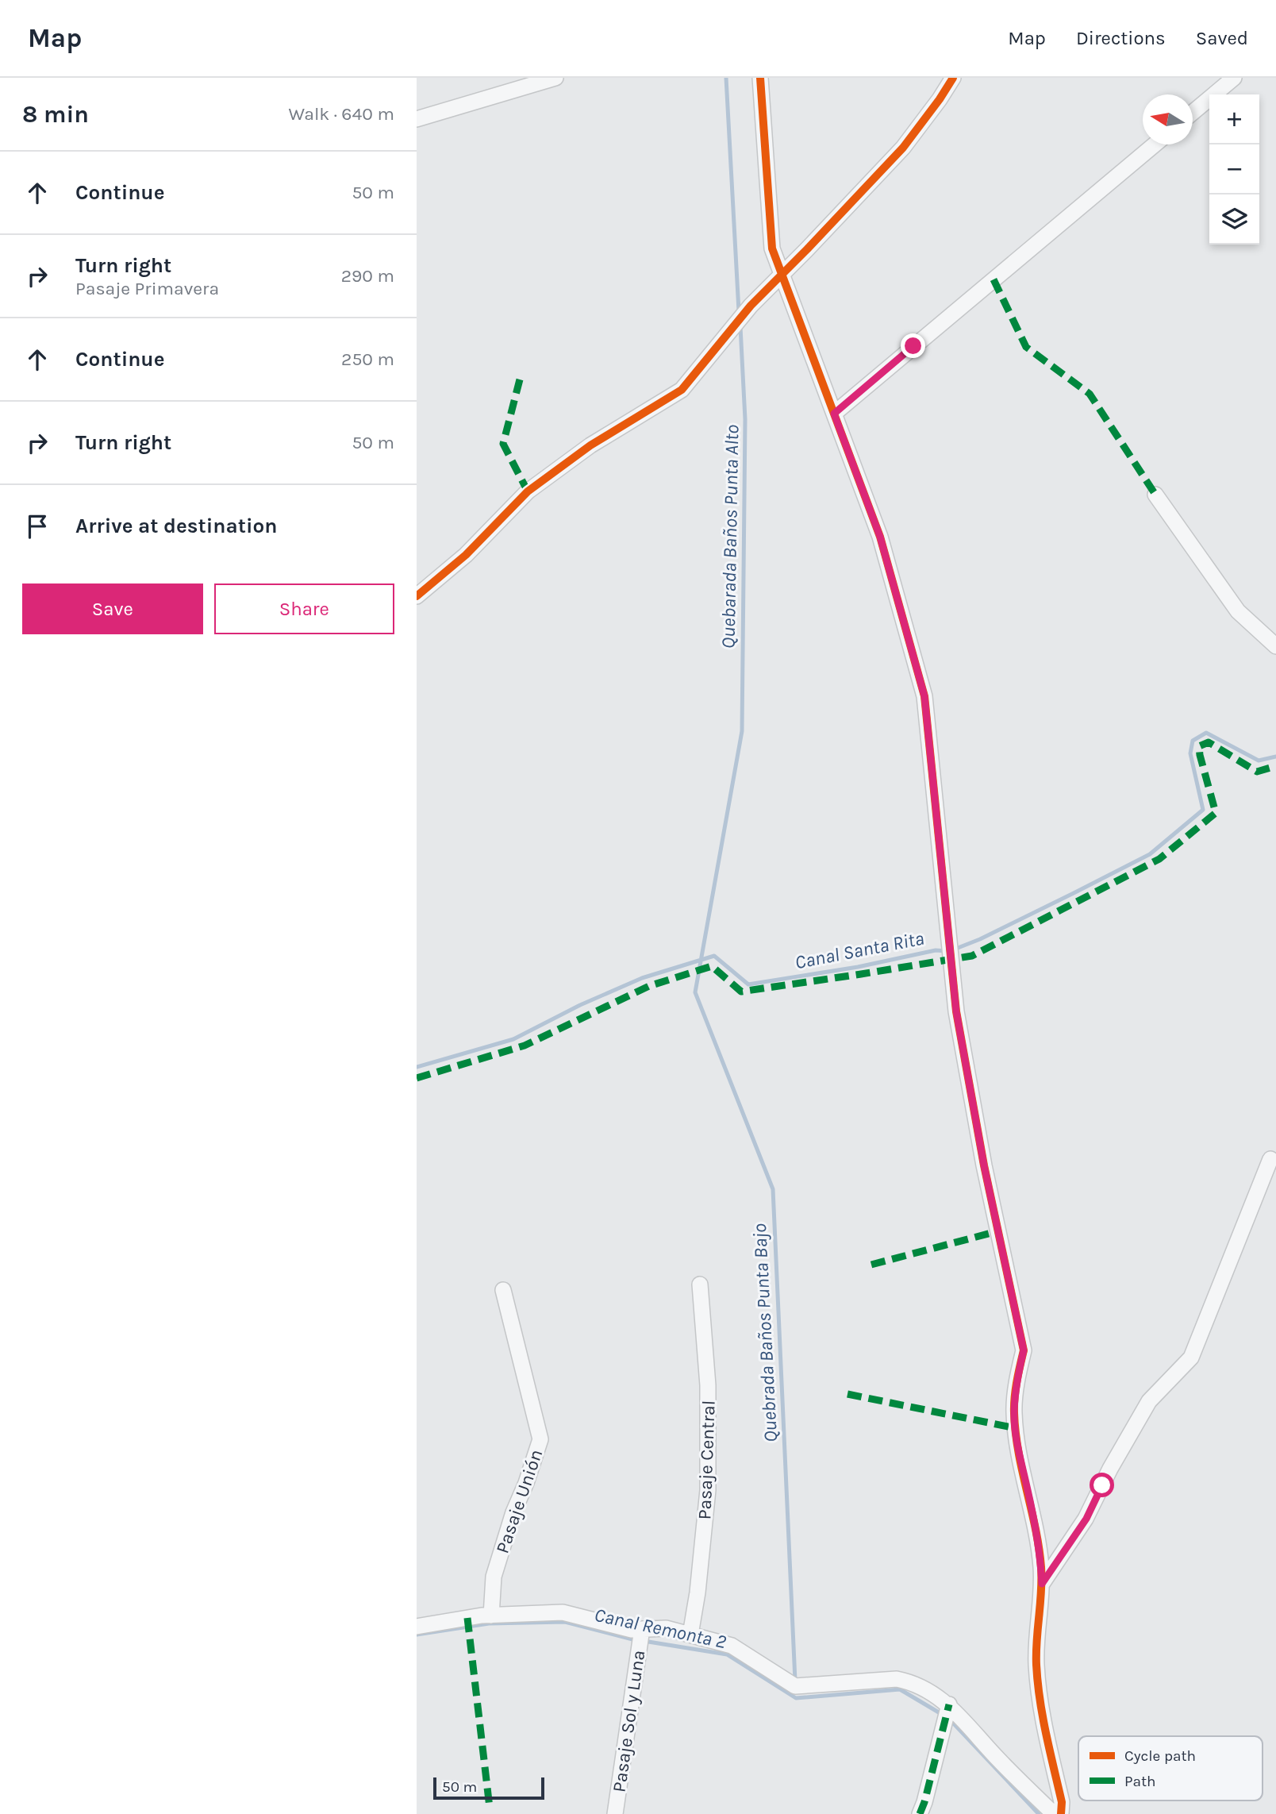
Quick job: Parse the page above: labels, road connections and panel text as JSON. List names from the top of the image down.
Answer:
{
  "streets": {
    "street": ["Pasaje Central", "Pasaje Unión", "Pasaje Sol y Luna"]
  },
  "water": [
    "Quebarada Baños Punta Alto",
    "Canal Santa Rita",
    "Quebrada Baños Punta Bajo",
    "Canal Remonta 2"
  ],
  "legend": ["Cycle path", "Path"],
  "scale_bar": "50 m",
  "north": "left",
  "page": {
    "header": "Map",
    "nav": ["Map", "Directions", "Saved"],
    "heading": ["8 min", "Walk · 640 m"],
    "map_buttons": ["+", "−"],
    "list": [
      ["Continue", "50 m"],
      ["Turn right", "Pasaje Primavera", "290 m"],
      ["Continue", "250 m"],
      ["Turn right", "50 m"],
      "Arrive at destination"
    ],
    "buttons": ["Save", "Share"],
    "scale": "50 m"
  }
}
